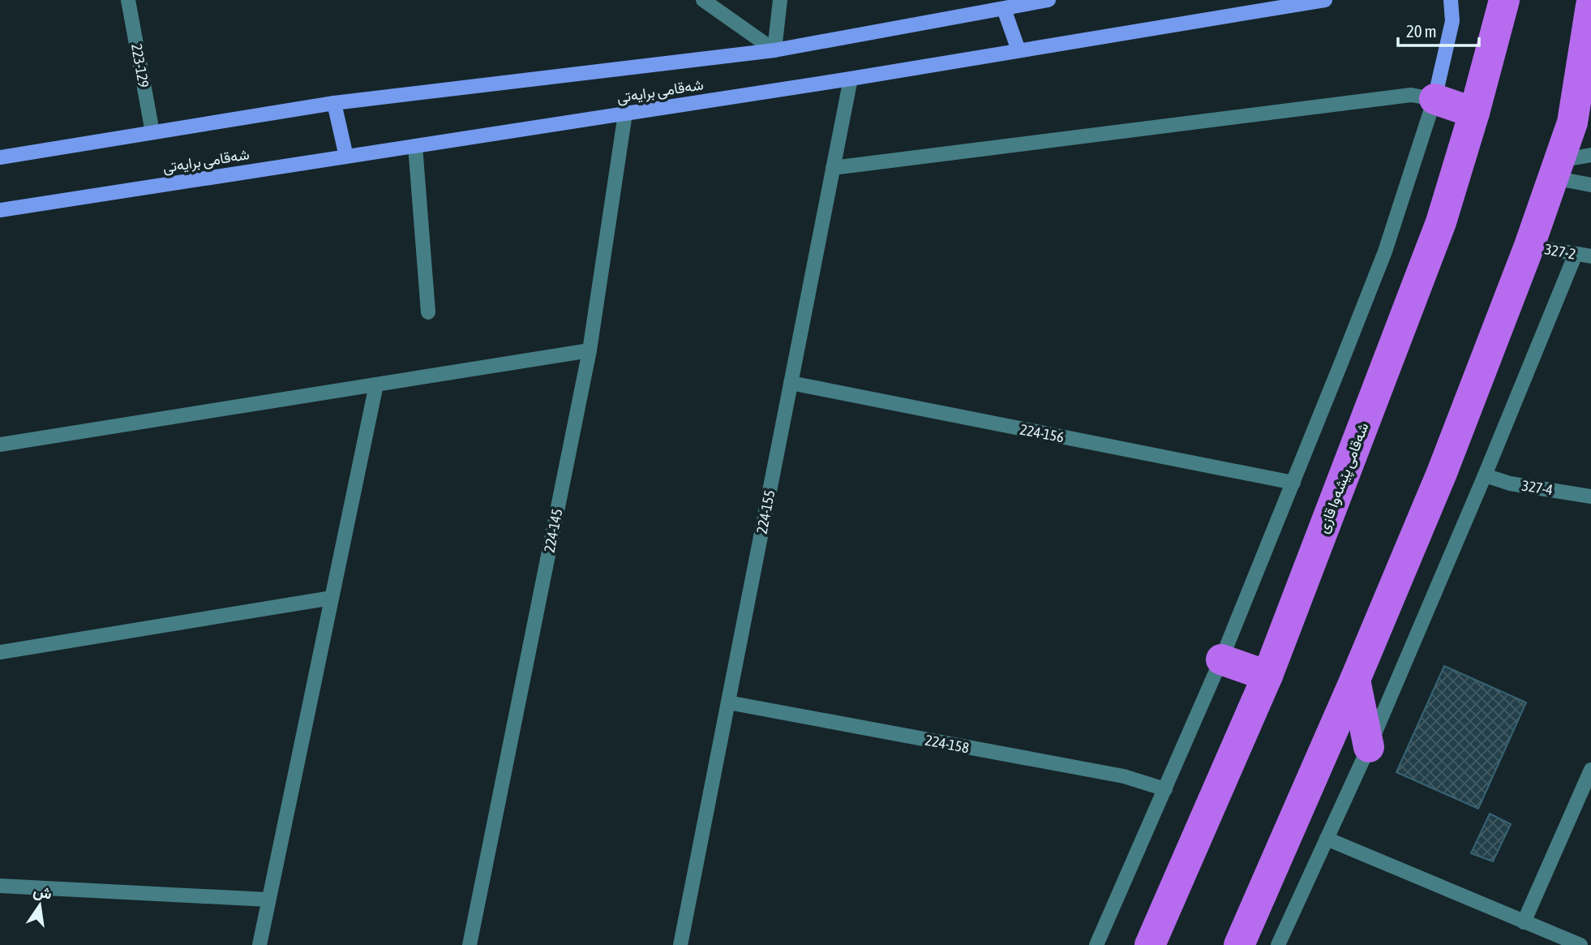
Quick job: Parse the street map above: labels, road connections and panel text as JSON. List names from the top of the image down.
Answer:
{
  "streets": {
    "highway": ["شەقامی پێشەوا قازی"],
    "main road": ["شەقامی برایەتی"],
    "street": [
      "223-129",
      "327-2",
      "224-156",
      "327-4",
      "224-155",
      "224-145",
      "224-158"
    ]
  },
  "crossings": [
    ["223-129", "شەقامی برایەتی"],
    ["شەقامی برایەتی", "224-155"],
    ["شەقامی برایەتی", "224-145"],
    ["224-156", "224-155"],
    ["224-155", "224-158"]
  ],
  "scale_bar": "20 m",
  "north": "top"
}
